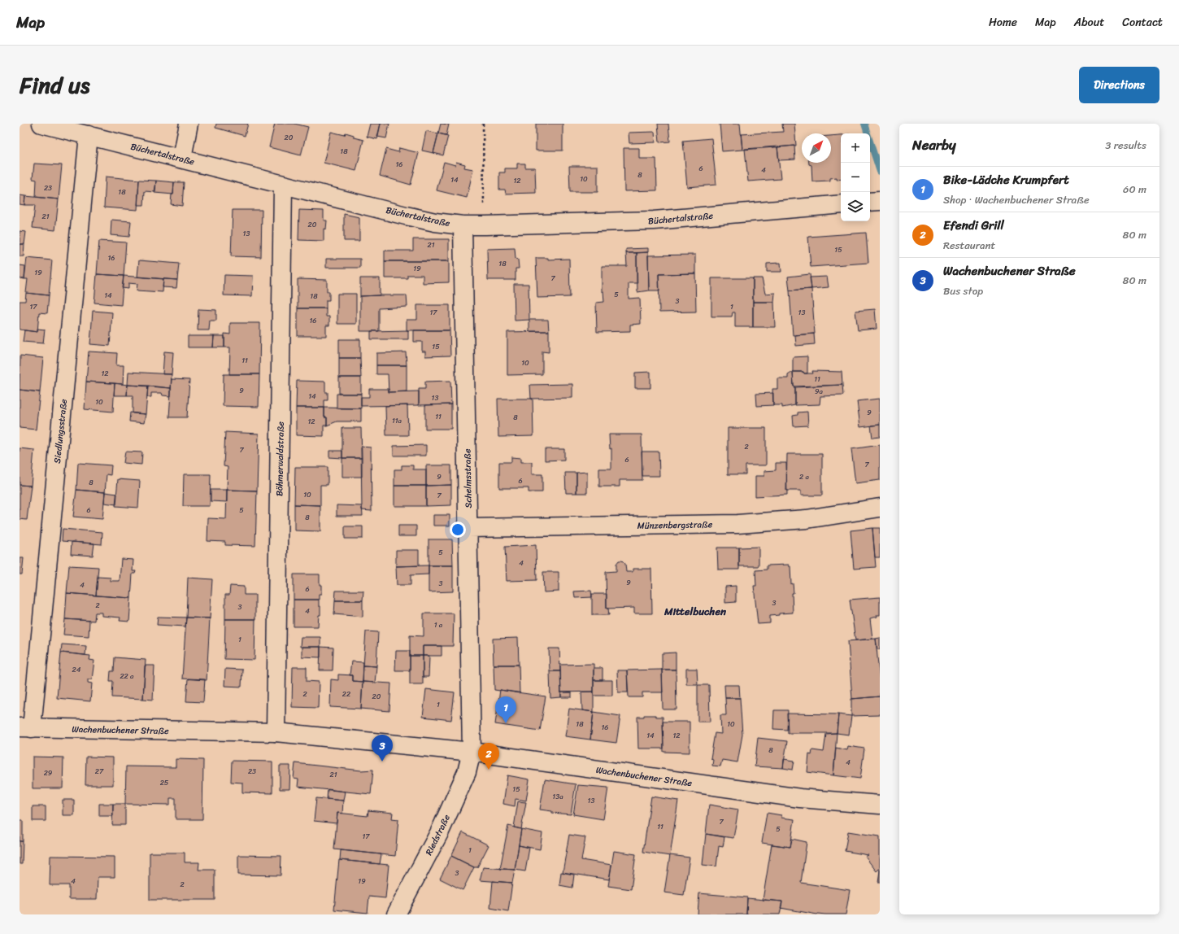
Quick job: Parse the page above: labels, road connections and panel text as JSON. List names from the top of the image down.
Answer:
{
  "streets": {
    "street": [
      "Büchertalstraße",
      "Siedlungsstraße",
      "Böhmerwaldstraße",
      "Schelmsstraße",
      "Münzenbergstraße",
      "Wachenbuchener Straße",
      "Riedstraße"
    ]
  },
  "crossings": [
    ["Büchertalstraße", "Siedlungsstraße"],
    ["Büchertalstraße", "Böhmerwaldstraße"],
    ["Büchertalstraße", "Schelmsstraße"],
    ["Siedlungsstraße", "Wachenbuchener Straße"],
    ["Böhmerwaldstraße", "Wachenbuchener Straße"],
    ["Schelmsstraße", "Münzenbergstraße"],
    ["Schelmsstraße", "Wachenbuchener Straße"],
    ["Schelmsstraße", "Riedstraße"],
    ["Wachenbuchener Straße", "Riedstraße"]
  ],
  "districts": ["Mittelbuchen"],
  "house_numbers": [
    "20",
    "18",
    "16",
    "6",
    "4",
    "8",
    "10",
    "14",
    "12",
    "23",
    "18",
    "21",
    "20",
    "13",
    "21",
    "15",
    "16",
    "18",
    "19",
    "19",
    "7",
    "5",
    "14",
    "18",
    "3",
    "17",
    "1",
    "17",
    "13",
    "16",
    "15",
    "11",
    "10",
    "12",
    "11",
    "9",
    "9a",
    "14",
    "13",
    "10",
    "9",
    "11",
    "8",
    "11a",
    "12",
    "2",
    "7",
    "6",
    "7",
    "9",
    "2 a",
    "6",
    "8",
    "10",
    "7",
    "6",
    "5",
    "8",
    "5",
    "4",
    "9",
    "3",
    "4",
    "6",
    "3",
    "2",
    "3",
    "4",
    "1 a",
    "1",
    "24",
    "22 a",
    "2",
    "22",
    "20",
    "1",
    "18",
    "10",
    "16",
    "14",
    "12",
    "8",
    "4",
    "27",
    "23",
    "29",
    "21",
    "25",
    "15",
    "13a",
    "13",
    "7",
    "11",
    "5",
    "17",
    "1",
    "3",
    "4",
    "19",
    "2"
  ],
  "north": "top right",
  "page": {
    "header": "Map",
    "nav": [
      "Home",
      "Map",
      "About",
      "Contact"
    ],
    "title": "Find us",
    "buttons": "Directions",
    "heading": ["Nearby", "3 results"],
    "map_buttons": ["+", "−"],
    "list": [
      {
        "mark": "1",
        "name": "Bike-Lädche Krumpfert",
        "note": "Shop · Wachenbuchener Straße",
        "value": "60 m"
      },
      {
        "mark": "2",
        "name": "Efendi Grill",
        "note": "Restaurant",
        "value": "80 m"
      },
      {
        "mark": "3",
        "name": "Wachenbuchener Straße",
        "note": "Bus stop",
        "value": "80 m"
      }
    ],
    "pins": ["1", "3", "2"]
  }
}
